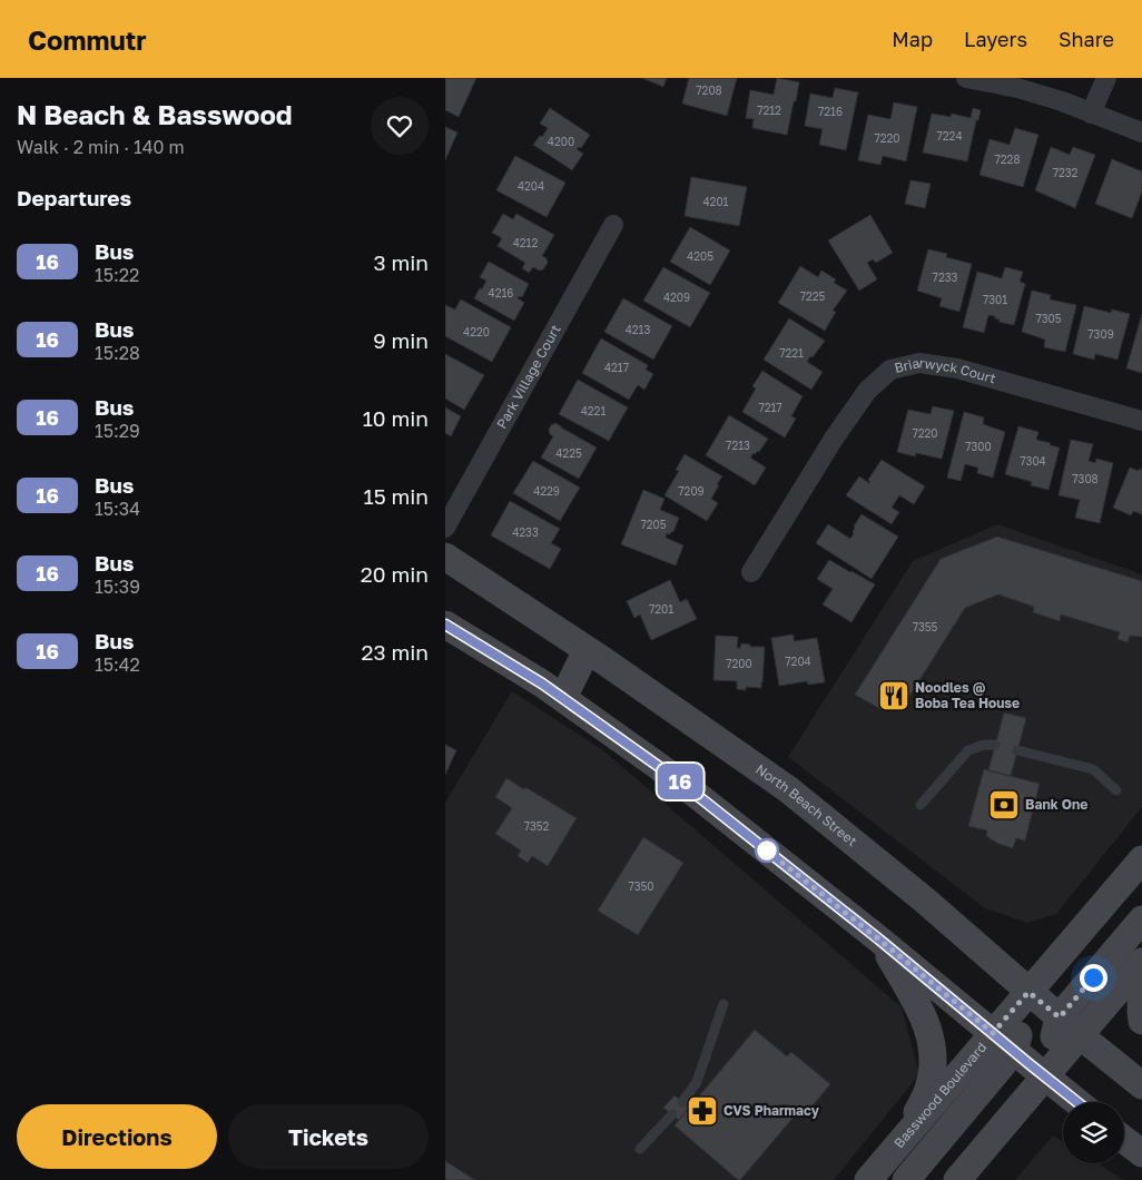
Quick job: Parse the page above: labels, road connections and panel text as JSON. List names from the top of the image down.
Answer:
{
  "streets": {
    "main road": ["North Beach Street", "Basswood Boulevard"],
    "street": ["Park Village Court", "Briarwyck Court"]
  },
  "crossings": [
    ["North Beach Street", "Basswood Boulevard"]
  ],
  "places": {
    "restaurant": ["Noodles @ Boba Tea House"],
    "bank": ["Bank One"],
    "pharmacy": ["CVS Pharmacy"]
  },
  "lines": ["bus line 16"],
  "house_numbers": [
    "7208",
    "7212",
    "7216",
    "7224",
    "7220",
    "4200",
    "7228",
    "7232",
    "4204",
    "4201",
    "4212",
    "4205",
    "7233",
    "4216",
    "7225",
    "4209",
    "7301",
    "7305",
    "4213",
    "4220",
    "7309",
    "7221",
    "4217",
    "7217",
    "4221",
    "7220",
    "7213",
    "7300",
    "4225",
    "7304",
    "7308",
    "4229",
    "7209",
    "7205",
    "4233",
    "7201",
    "7355",
    "7204",
    "7200",
    "7352",
    "7350"
  ],
  "page": {
    "header": "Commutr",
    "nav": ["Map", "Layers", "Share"],
    "heading": [
      ["N Beach & Basswood", "Walk · 2 min · 140 m"],
      "Departures"
    ],
    "on_map": "16",
    "list": [
      {
        "mark": "16",
        "name": "Bus",
        "note": "15:22",
        "value": "3 min"
      },
      {
        "mark": "16",
        "name": "Bus",
        "note": "15:28",
        "value": "9 min"
      },
      {
        "mark": "16",
        "name": "Bus",
        "note": "15:29",
        "value": "10 min"
      },
      {
        "mark": "16",
        "name": "Bus",
        "note": "15:34",
        "value": "15 min"
      },
      {
        "mark": "16",
        "name": "Bus",
        "note": "15:39",
        "value": "20 min"
      },
      {
        "mark": "16",
        "name": "Bus",
        "note": "15:42",
        "value": "23 min"
      }
    ],
    "buttons": ["Directions", "Tickets"]
  }
}
